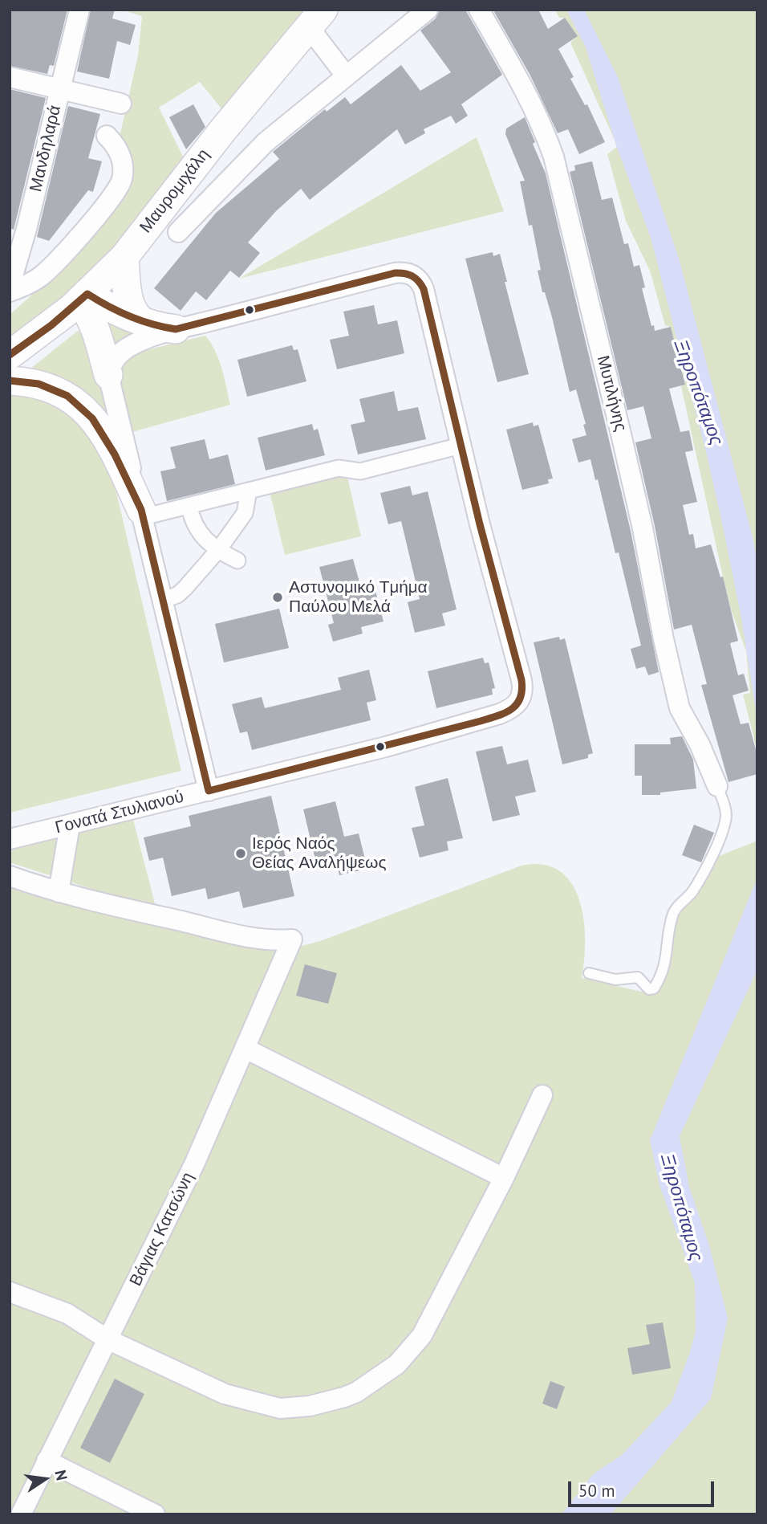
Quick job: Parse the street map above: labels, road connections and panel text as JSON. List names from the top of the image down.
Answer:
{
  "streets": {
    "main road": ["Μαυρομιχάλη"],
    "street": [
      "Μανδηλαρά",
      "Μυτιλήνης",
      "Γονατά Στυλιανού",
      "Βάγιας Κατσώνη"
    ]
  },
  "water": ["Ξηροπόταμος"],
  "places": ["Αστυνομικό Τμήμα Παύλου Μελά", "Ιερός Ναός Θείας Αναλήψεως"],
  "scale_bar": "50 m",
  "north": "right"
}
